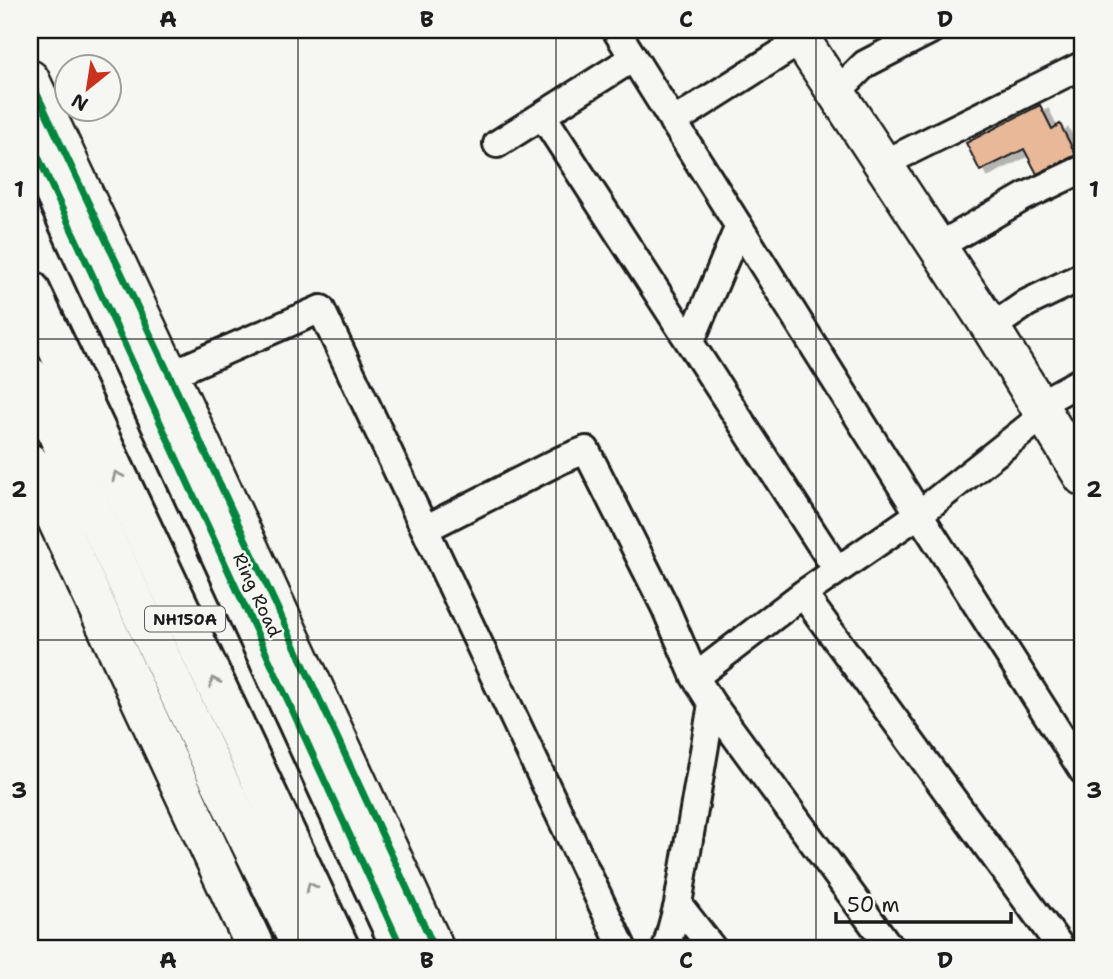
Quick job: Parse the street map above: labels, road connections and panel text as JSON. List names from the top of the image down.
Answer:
{
  "streets": {
    "highway": ["Ring Road", "NH150A"]
  },
  "scale_bar": "50 m",
  "north": "bottom left",
  "grid": {
    "columns": [
      "A",
      "B",
      "C",
      "D"
    ],
    "rows": ["1", "2", "3"]
  }
}
